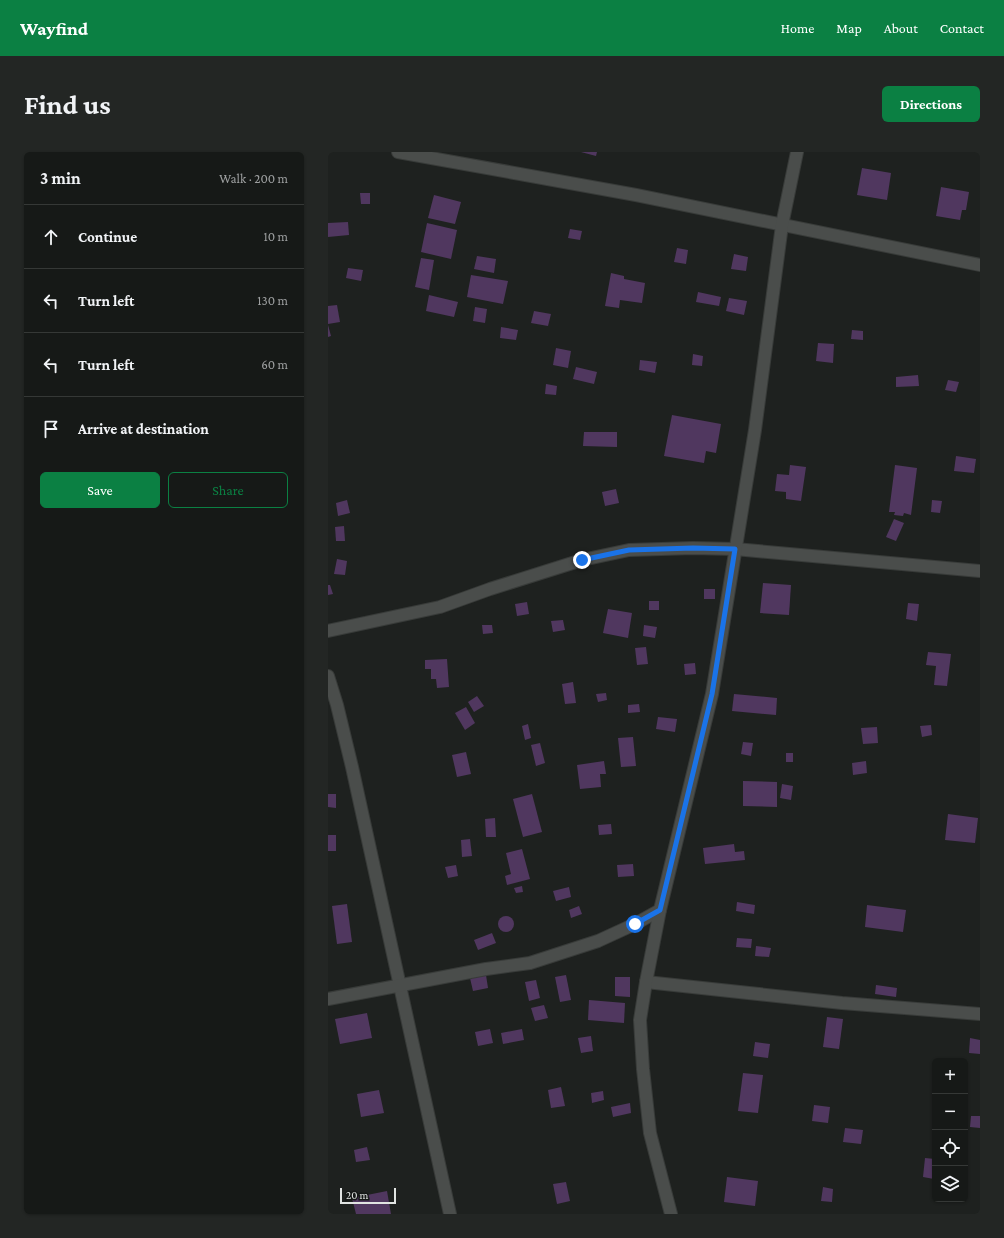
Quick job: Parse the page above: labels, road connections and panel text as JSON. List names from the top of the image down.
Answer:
{
  "scale_bar": "20 m",
  "page": {
    "header": "Wayfind",
    "nav": [
      "Home",
      "Map",
      "About",
      "Contact"
    ],
    "buttons": [
      "Directions",
      ["Save", "Share"]
    ],
    "title": "Find us",
    "heading": ["3 min", "Walk · 200 m"],
    "list": [
      ["Continue", "10 m"],
      ["Turn left", "130 m"],
      ["Turn left", "60 m"],
      "Arrive at destination"
    ],
    "map_buttons": ["+", "−"],
    "scale": "20 m"
  }
}
